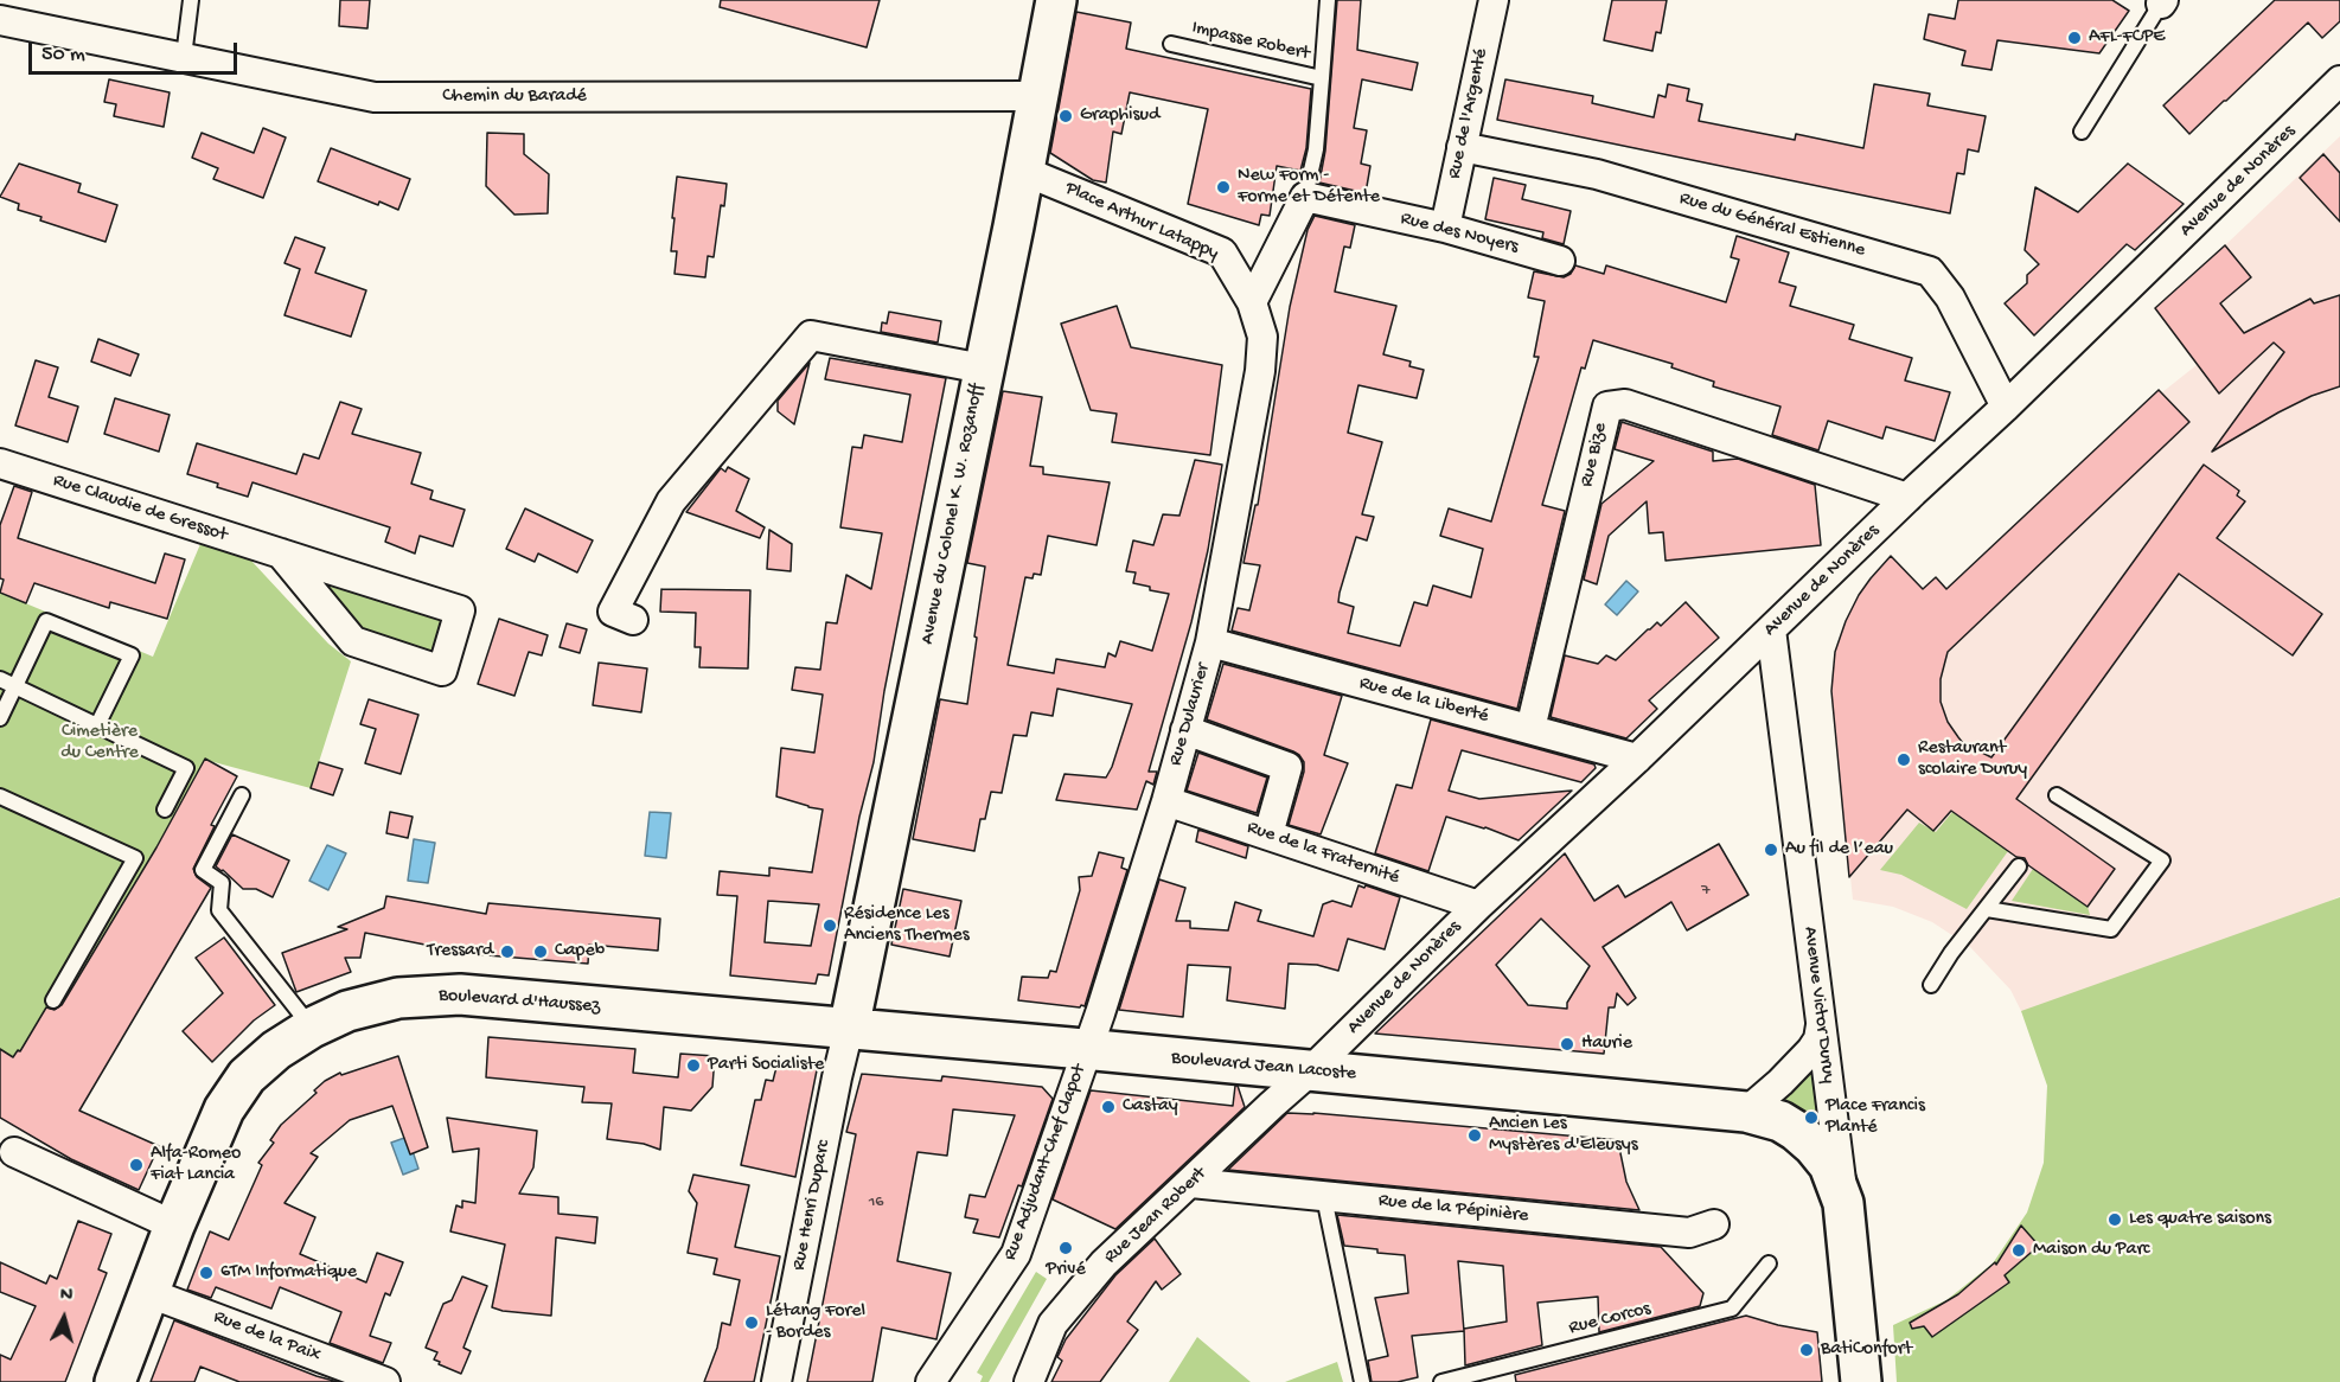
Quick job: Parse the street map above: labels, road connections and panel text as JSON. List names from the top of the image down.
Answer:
{
  "streets": {
    "main road": [
      "Avenue du Colonel K. W. Rozanoff",
      "Boulevard d'Haussez",
      "Avenue Victor Duruy",
      "Boulevard Jean Lacoste"
    ],
    "street": [
      "Chemin du Baradé",
      "Rue de l'Argenté",
      "Avenue de Nonères",
      "Place Arthur Latappy",
      "Rue du Général Estienne",
      "Rue des Noyers",
      "Rue Bize",
      "Rue Claudie de Gressot",
      "Rue de la Liberté",
      "Rue Dulaurier",
      "Rue de la Fraternité",
      "Rue Adjudant-Chef Clapot",
      "Rue Henri Duparc",
      "Rue de la Pépinière",
      "Rue Jean Robert",
      "Rue de la Paix"
    ],
    "lane": ["Impasse Robert", "Rue Corcos"]
  },
  "crossings": [
    ["Impasse Robert", "Rue des Noyers"],
    ["Chemin du Baradé", "Avenue du Colonel K. W. Rozanoff"],
    ["Rue de l'Argenté", "Rue du Général Estienne"],
    ["Rue de l'Argenté", "Rue des Noyers"],
    ["Avenue de Nonères", "Rue du Général Estienne"],
    ["Avenue de Nonères", "Rue Bize"],
    ["Avenue de Nonères", "Rue de la Liberté"],
    ["Avenue de Nonères", "Rue de la Fraternité"],
    ["Avenue de Nonères", "Avenue Victor Duruy"],
    ["Avenue de Nonères", "Boulevard Jean Lacoste"],
    ["Avenue de Nonères", "Rue Jean Robert"],
    ["Place Arthur Latappy", "Avenue du Colonel K. W. Rozanoff"],
    ["Place Arthur Latappy", "Rue Dulaurier"],
    ["Rue Bize", "Rue de la Liberté"],
    ["Avenue du Colonel K. W. Rozanoff", "Boulevard d'Haussez"],
    ["Avenue du Colonel K. W. Rozanoff", "Boulevard Jean Lacoste"],
    ["Avenue du Colonel K. W. Rozanoff", "Rue Henri Duparc"],
    ["Rue de la Liberté", "Rue Dulaurier"],
    ["Rue Dulaurier", "Rue de la Fraternité"],
    ["Rue Dulaurier", "Boulevard Jean Lacoste"],
    ["Rue Dulaurier", "Rue Adjudant-Chef Clapot"],
    ["Boulevard d'Haussez", "Boulevard Jean Lacoste"],
    ["Boulevard d'Haussez", "Rue Henri Duparc"],
    ["Boulevard d'Haussez", "Rue de la Paix"],
    ["Boulevard Jean Lacoste", "Rue Adjudant-Chef Clapot"],
    ["Boulevard Jean Lacoste", "Rue Henri Duparc"],
    ["Boulevard Jean Lacoste", "Rue Jean Robert"],
    ["Rue de la Pépinière", "Rue Jean Robert"]
  ],
  "parks": ["Cimetière du Centre"],
  "places": [
    "AFL-FCPE",
    "Graphisud",
    "New Form - Forme et Détente",
    "Restaurant scolaire Duruy",
    "Au fil de l’eau",
    "Résidence Les Anciens Thermes",
    "Tressard",
    "Capeb",
    "Haurie",
    "Parti Socialiste",
    "Castay",
    "Place Francis Planté",
    "Ancien Les Mystères d'Eleusys",
    "Alfa-Romeo Fiat Lancia",
    "Les quatre saisons",
    "Privé",
    "Maison du Parc",
    "6TM Informatique",
    "Létang Forel - Bordes",
    "BatiConfort"
  ],
  "house_numbers": ["7", "16"],
  "scale_bar": "50 m",
  "north": "top"
}
